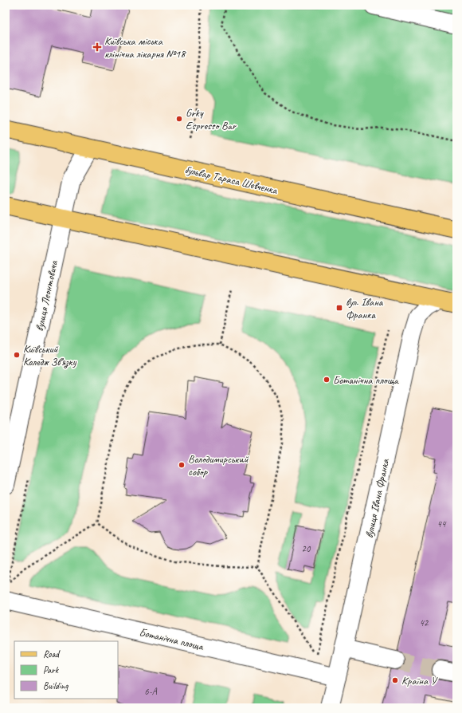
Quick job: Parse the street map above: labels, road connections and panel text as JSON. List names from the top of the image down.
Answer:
{
  "streets": {
    "main road": ["бульвар Тараса Шевченка"],
    "street": ["вулиця Леонтовича", "вулиця Івана Франка", "Ботанічна площа"]
  },
  "crossings": [
    ["бульвар Тараса Шевченка", "вулиця Леонтовича"],
    ["вулиця Івана Франка", "Ботанічна площа"]
  ],
  "places": {
    "health": ["Київська міська клінічна лікарня №18"],
    "other": [
      "Grky Espresso Bar",
      "Київський Коледж Зв’язку",
      "Ботанічна площа",
      "Володимирський собор",
      "Країна У"
    ],
    "transit": ["вул. Івана Франка"]
  },
  "house_numbers": [
    "44",
    "20",
    "42",
    "6-А"
  ],
  "legend": ["Road", "Park", "Building"]
}
